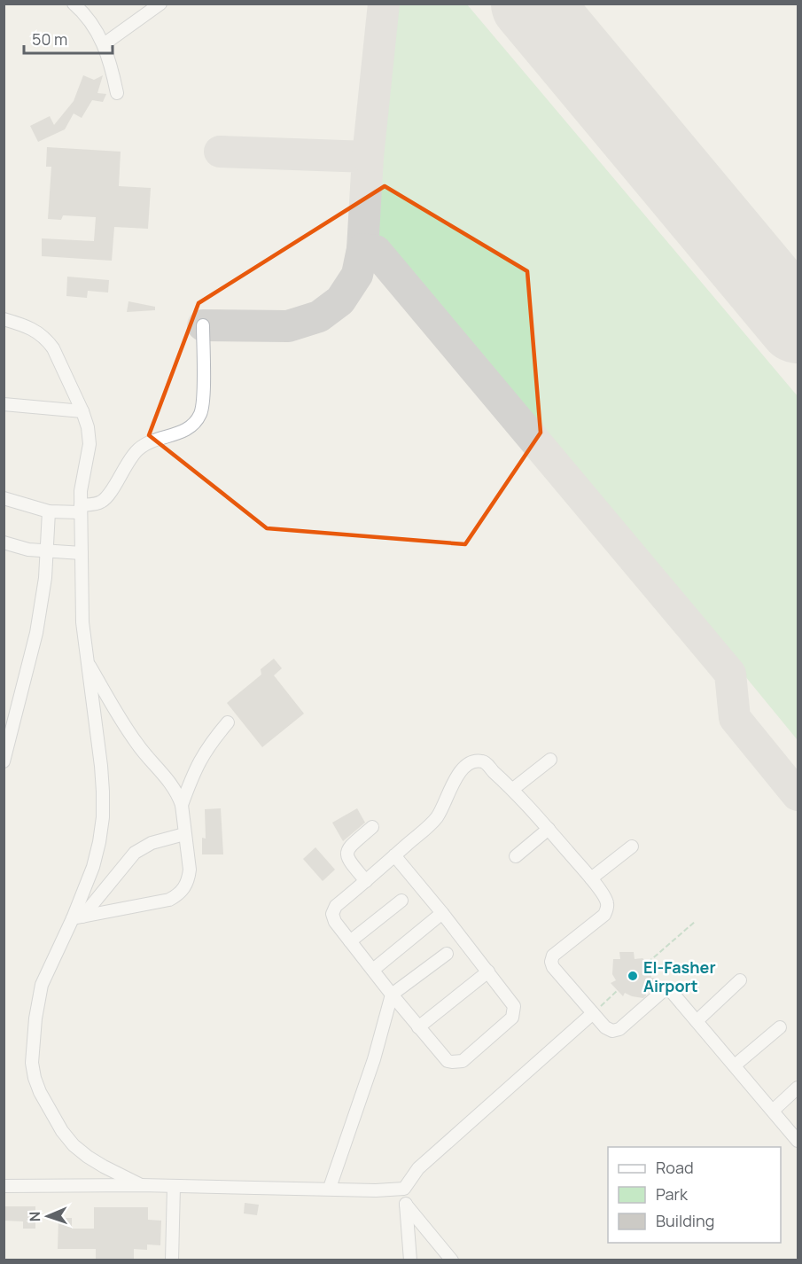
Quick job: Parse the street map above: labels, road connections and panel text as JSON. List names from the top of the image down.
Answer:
{
  "places": ["El-Fasher Airport"],
  "legend": ["Road", "Park", "Building"],
  "scale_bar": "50 m",
  "north": "left"
}
